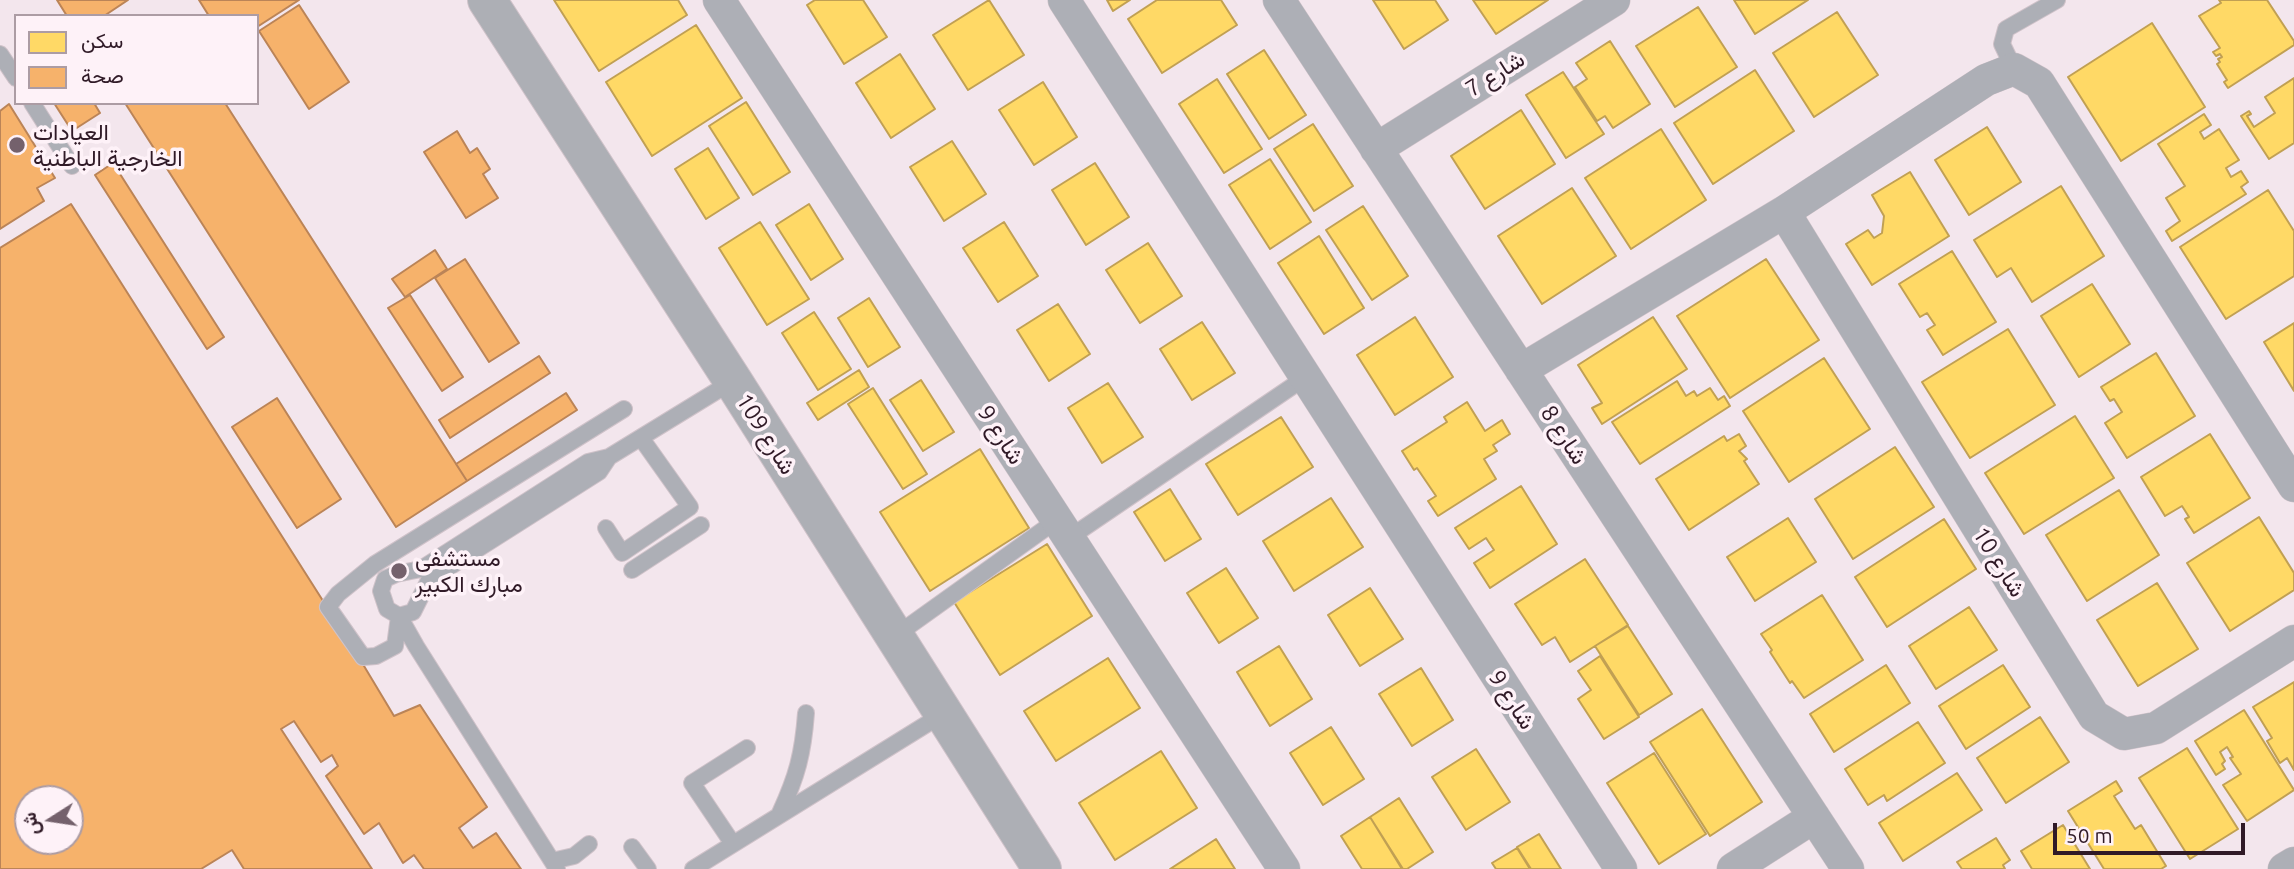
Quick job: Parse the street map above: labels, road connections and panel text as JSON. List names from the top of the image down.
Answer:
{
  "streets": {
    "street": [
      "شارع 7",
      "شارع 109",
      "شارع 9",
      "شارع 8",
      "شارع 10"
    ]
  },
  "crossings": [
    ["شارع 7", "شارع 8"]
  ],
  "places": ["العيادات الخارجية الباطنية", "مستشفى مبارك الكبير"],
  "legend": ["سكن", "صحة"],
  "scale_bar": "50 m",
  "north": "left"
}
